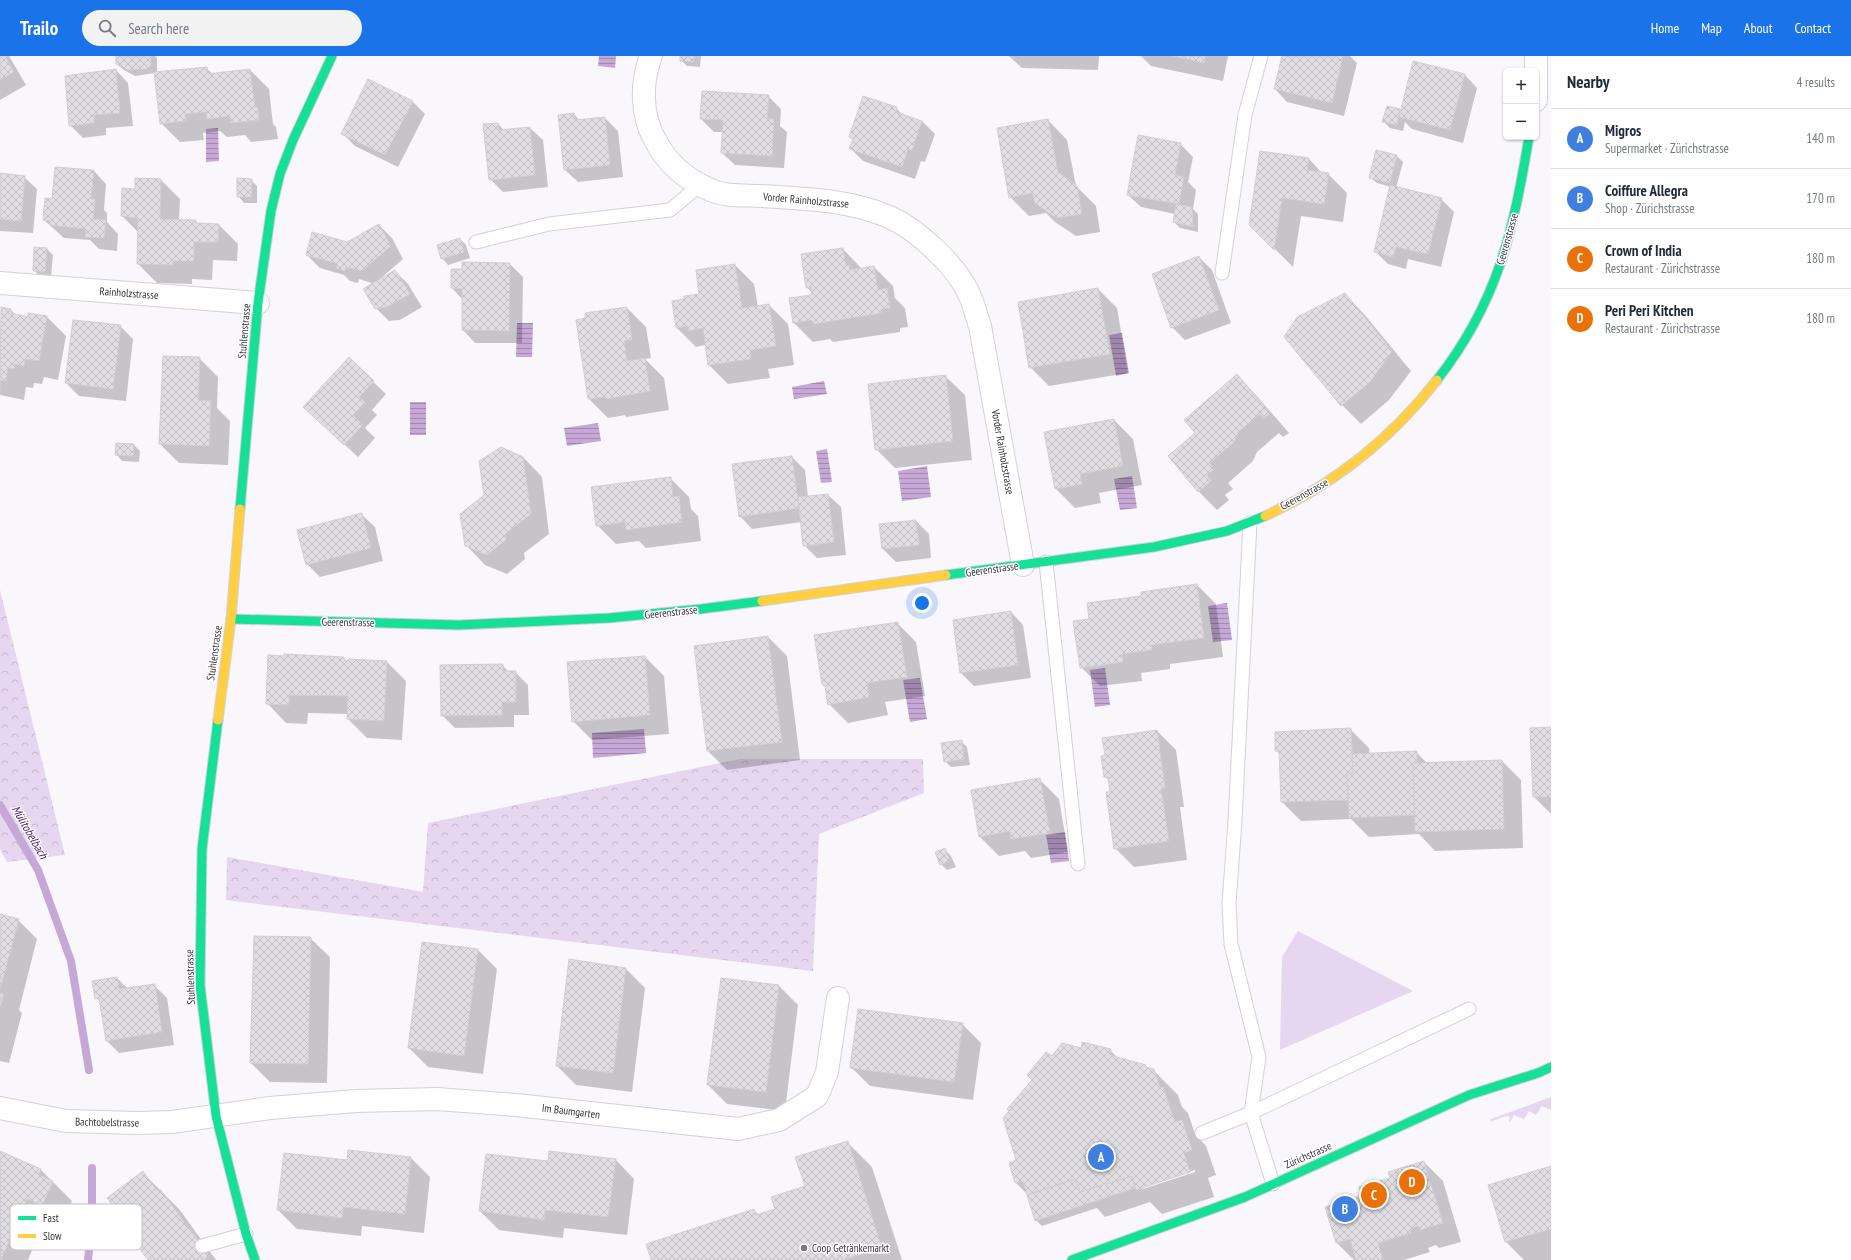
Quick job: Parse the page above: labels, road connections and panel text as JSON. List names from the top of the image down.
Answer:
{
  "streets": {
    "street": [
      "Vorder Rainholzstrasse",
      "Geerenstrasse",
      "Rainholzstrasse",
      "Stuhlenstrasse",
      "Im Baumgarten",
      "Bachtobelstrasse",
      "Zürichstrasse"
    ]
  },
  "crossings": [
    ["Vorder Rainholzstrasse", "Geerenstrasse"],
    ["Geerenstrasse", "Stuhlenstrasse"],
    ["Rainholzstrasse", "Stuhlenstrasse"],
    ["Stuhlenstrasse", "Im Baumgarten"],
    ["Stuhlenstrasse", "Bachtobelstrasse"],
    ["Im Baumgarten", "Bachtobelstrasse"]
  ],
  "water": ["Mülitobelbach"],
  "places": ["Coop Getränkemarkt"],
  "legend": ["Fast", "Slow"],
  "page": {
    "header": "Trailo",
    "search": "Search here",
    "nav": [
      "Home",
      "Map",
      "About",
      "Contact"
    ],
    "heading": ["Nearby", "4 results"],
    "map_buttons": ["+", "−"],
    "list": [
      {
        "mark": "A",
        "name": "Migros",
        "note": "Supermarket · Zürichstrasse",
        "value": "140 m"
      },
      {
        "mark": "B",
        "name": "Coiffure Allegra",
        "note": "Shop · Zürichstrasse",
        "value": "170 m"
      },
      {
        "mark": "C",
        "name": "Crown of India",
        "note": "Restaurant · Zürichstrasse",
        "value": "180 m"
      },
      {
        "mark": "D",
        "name": "Peri Peri Kitchen",
        "note": "Restaurant · Zürichstrasse",
        "value": "180 m"
      }
    ],
    "pins": [
      "A",
      "D",
      "C",
      "B"
    ]
  }
}
